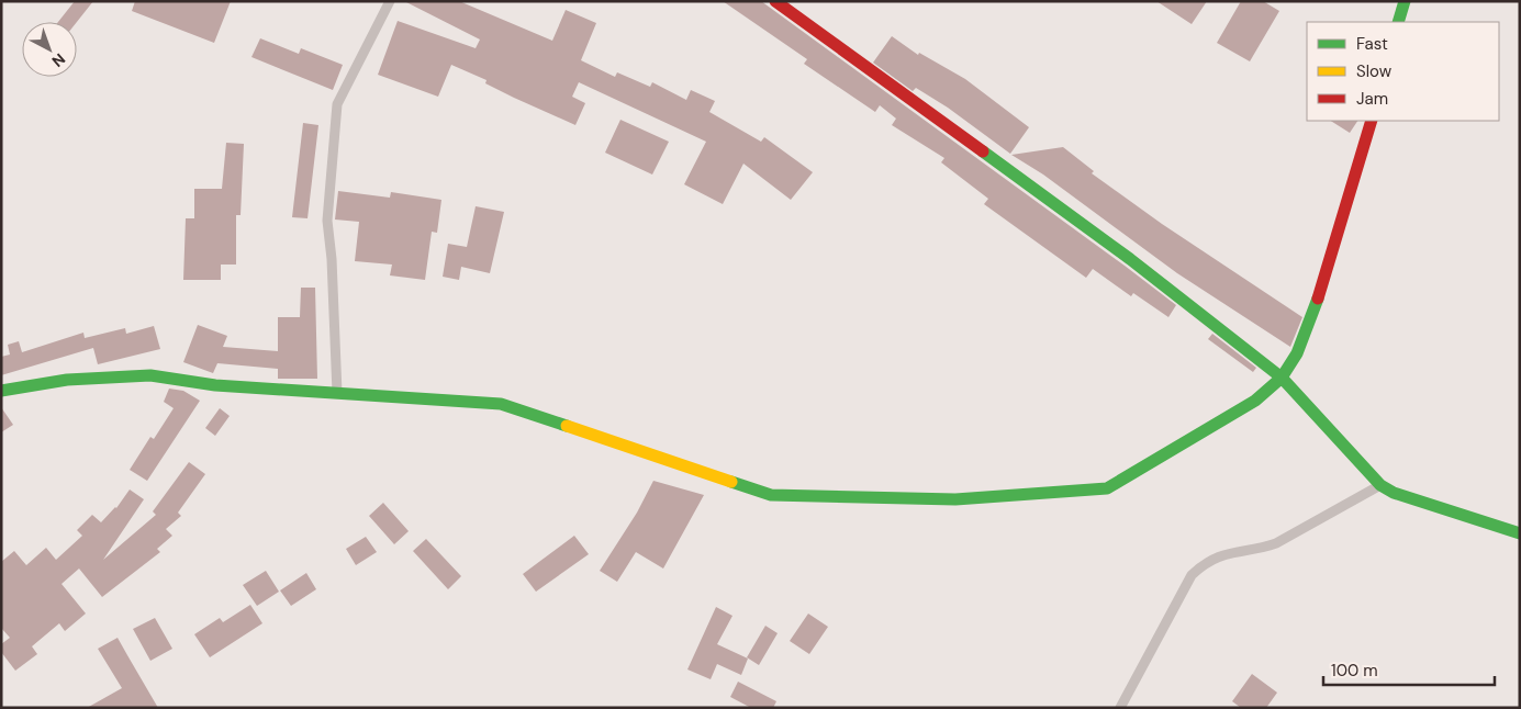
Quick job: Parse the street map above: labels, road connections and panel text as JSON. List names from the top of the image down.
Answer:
{
  "legend": ["Fast", "Slow", "Jam"],
  "scale_bar": "100 m",
  "north": "bottom right"
}
